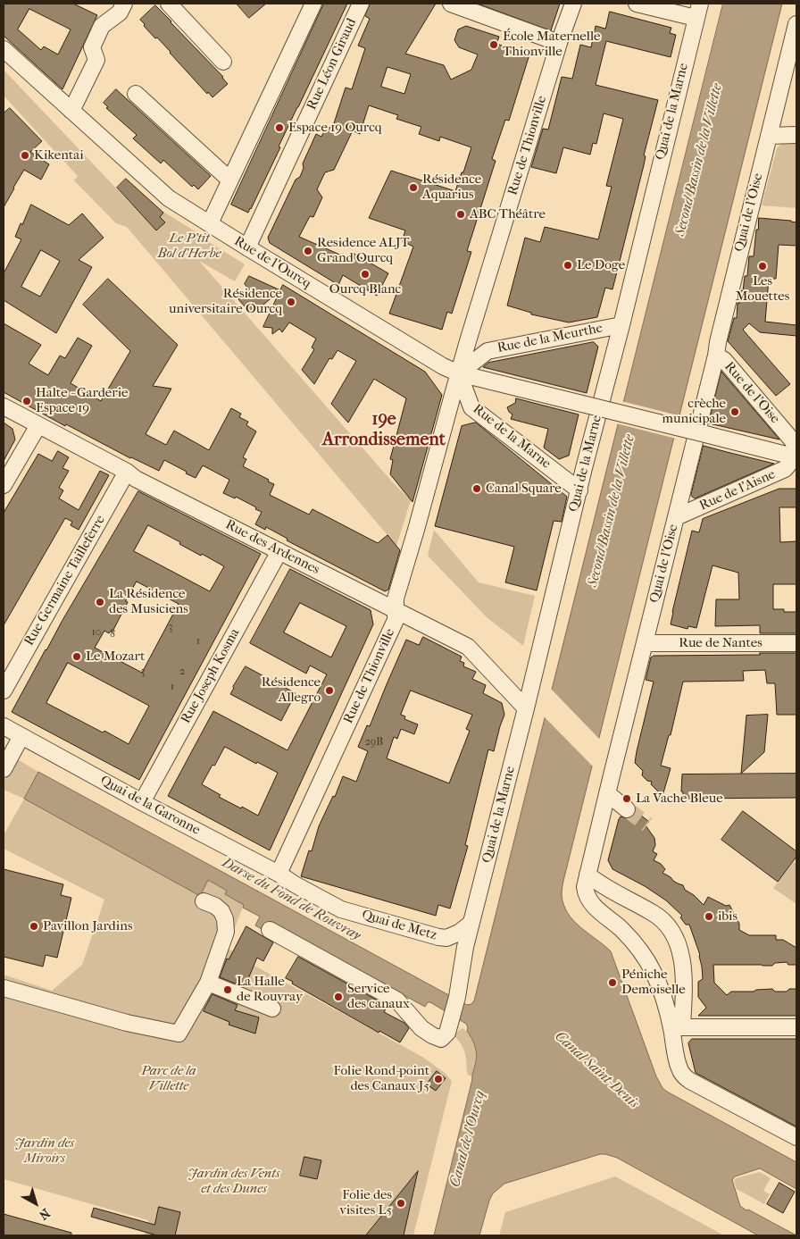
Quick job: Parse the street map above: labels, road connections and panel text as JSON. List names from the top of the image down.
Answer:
{
  "streets": {
    "street": [
      "Rue Léon Giraud",
      "Quai de la Marne",
      "Rue de Thionville",
      "Quai de l'Oise",
      "Rue de l'Ourcq",
      "Rue de la Meurthe",
      "Rue de l'Oise",
      "Rue de la Marne",
      "Rue de l'Aisne",
      "Rue des Ardennes",
      "Rue Germaine Tailleferre",
      "Rue de Nantes",
      "Rue Joseph Kosma",
      "Quai de la Garonne",
      "Quai de Metz"
    ]
  },
  "crossings": [
    ["Rue Léon Giraud", "Rue de l'Ourcq"],
    ["Quai de la Marne", "Rue de la Meurthe"],
    ["Quai de la Marne", "Rue de la Marne"],
    ["Quai de la Marne", "Rue des Ardennes"],
    ["Quai de la Marne", "Quai de Metz"],
    ["Rue de Thionville", "Rue de l'Ourcq"],
    ["Rue de Thionville", "Rue de la Meurthe"],
    ["Rue de Thionville", "Rue de la Marne"],
    ["Rue de Thionville", "Rue des Ardennes"],
    ["Rue de Thionville", "Quai de la Garonne"],
    ["Rue de Thionville", "Quai de Metz"],
    ["Quai de l'Oise", "Rue de l'Oise"],
    ["Quai de l'Oise", "Rue de l'Aisne"],
    ["Quai de l'Oise", "Rue de Nantes"],
    ["Rue de l'Ourcq", "Rue de la Meurthe"],
    ["Rue de l'Ourcq", "Rue de l'Oise"],
    ["Rue de l'Ourcq", "Rue de la Marne"],
    ["Rue de l'Ourcq", "Rue de l'Aisne"],
    ["Rue de la Meurthe", "Rue de la Marne"],
    ["Rue de l'Oise", "Rue de l'Aisne"],
    ["Rue des Ardennes", "Rue Germaine Tailleferre"],
    ["Rue des Ardennes", "Rue Joseph Kosma"],
    ["Rue Joseph Kosma", "Quai de la Garonne"],
    ["Quai de la Garonne", "Quai de Metz"]
  ],
  "districts": ["19e Arrondissement"],
  "water": [
    "Second Bassin de la Villette",
    "Darse du Fond de Rouvray",
    "Canal Saint-Denis",
    "Canal de l'Ourcq"
  ],
  "parks": [
    "Le P'tit Bol d'Herbe",
    "Parc de la Villette",
    "Jardin des Miroirs",
    "Jardin des Vents et des Dunes"
  ],
  "places": [
    "École Maternelle Thionville",
    "Espace 19 Ourcq",
    "Kikentai",
    "Résidence Aquarius",
    "ABC Théâtre",
    "Residence ALJT Grand Ourcq",
    "Le Doge",
    "Les Mouettes",
    "Ourcq Blanc",
    "Résidence universitaire Ourcq",
    "Halte - Garderie Espace 19",
    "crèche municipale",
    "Canal Square",
    "La Résidence des Musiciens",
    "Le Mozart",
    "Résidence Allegro",
    "La Vache Bleue",
    "ibis",
    "Pavillon Jardins",
    "Péniche Demoiselle",
    "La Halle de Rouvray",
    "Service des canaux",
    "Folie Rond-point des Canaux J5",
    "Folie des visites L5"
  ],
  "house_numbers": [
    "3",
    "10",
    "8",
    "1",
    "3",
    "2",
    "1",
    "29B"
  ],
  "north": "bottom right"
}
